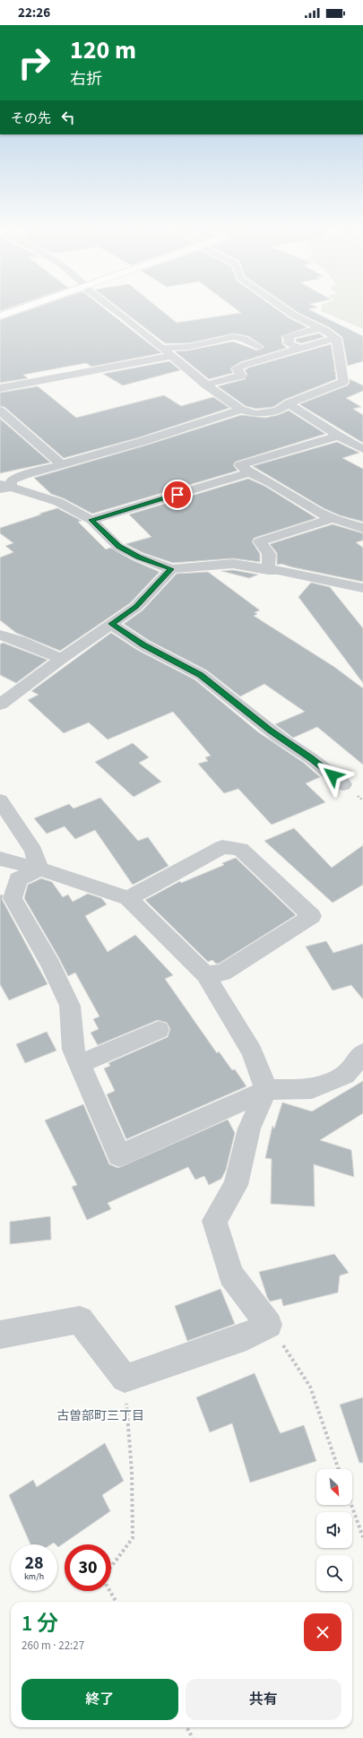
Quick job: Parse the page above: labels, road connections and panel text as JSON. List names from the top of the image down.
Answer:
{
  "districts": ["古曽部町三丁目"],
  "north": "bottom right",
  "page": {
    "status": "22:26",
    "turn": ["120 m", "右折"],
    "then": "その先",
    "speed": "28 km/h",
    "limit": "30",
    "heading": ["1 分", "260 m · 22:27"],
    "buttons": ["終了", "共有"]
  }
}
